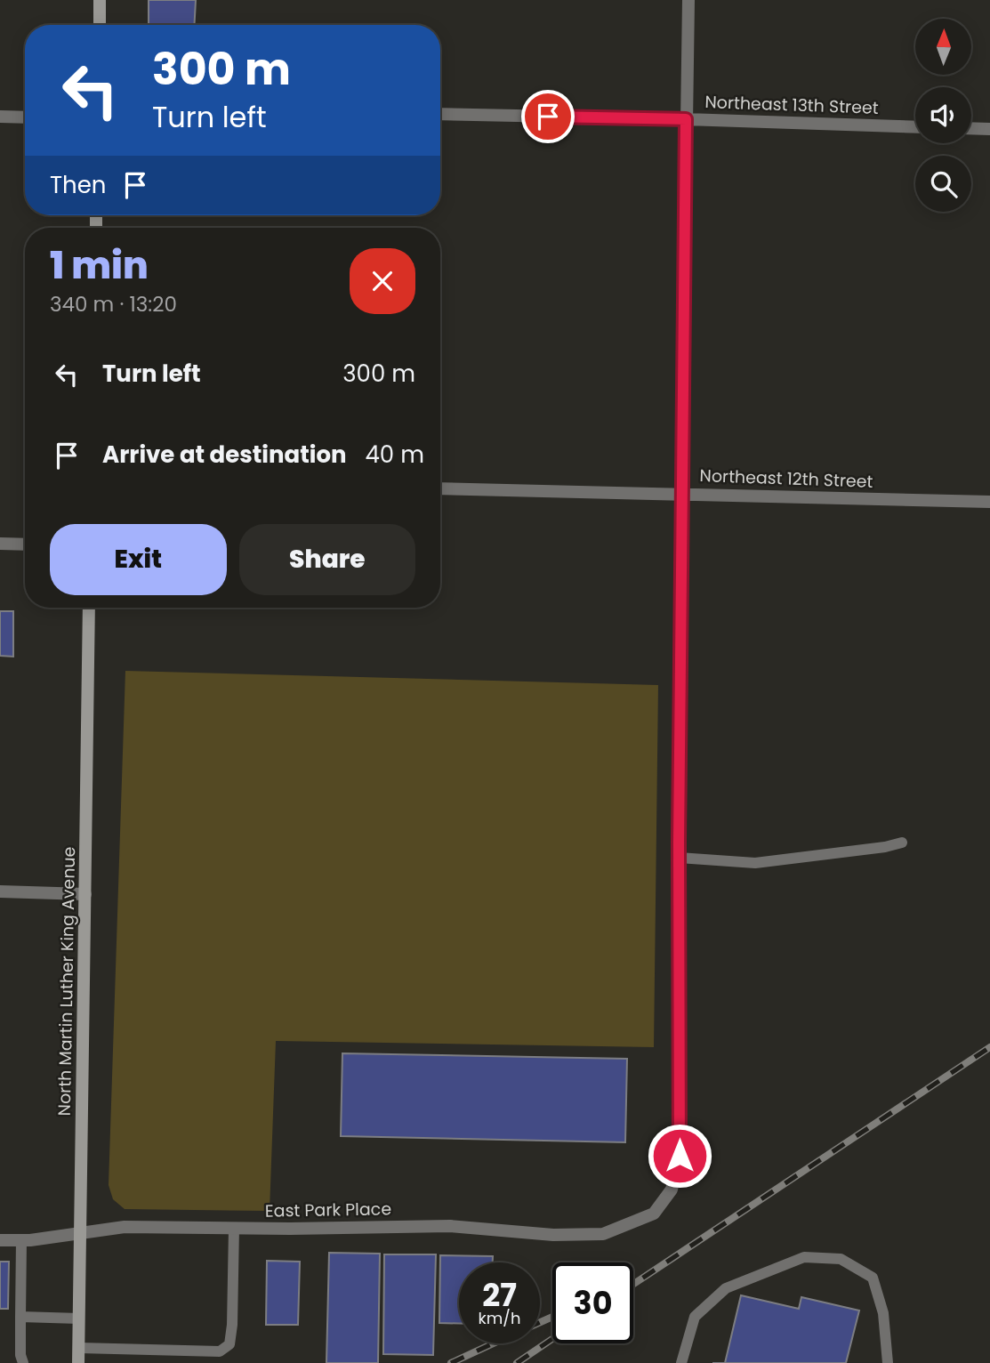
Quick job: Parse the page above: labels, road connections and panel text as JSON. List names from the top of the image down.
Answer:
{
  "streets": {
    "main road": ["North Martin Luther King Avenue"],
    "street": ["Northeast 13th Street", "Northeast 12th Street", "East Park Place"]
  },
  "crossings": [
    ["North Martin Luther King Avenue", "East Park Place"]
  ],
  "north": "top",
  "page": {
    "turn": ["300 m", "Turn left"],
    "then": "Then",
    "heading": ["1 min", "340 m · 13:20"],
    "list": [
      {
        "name": "Turn left",
        "value": "300 m"
      },
      {
        "name": "Arrive at destination",
        "value": "40 m"
      }
    ],
    "buttons": ["Exit", "Share"],
    "speed": "27 km/h",
    "limit": "30"
  }
}
